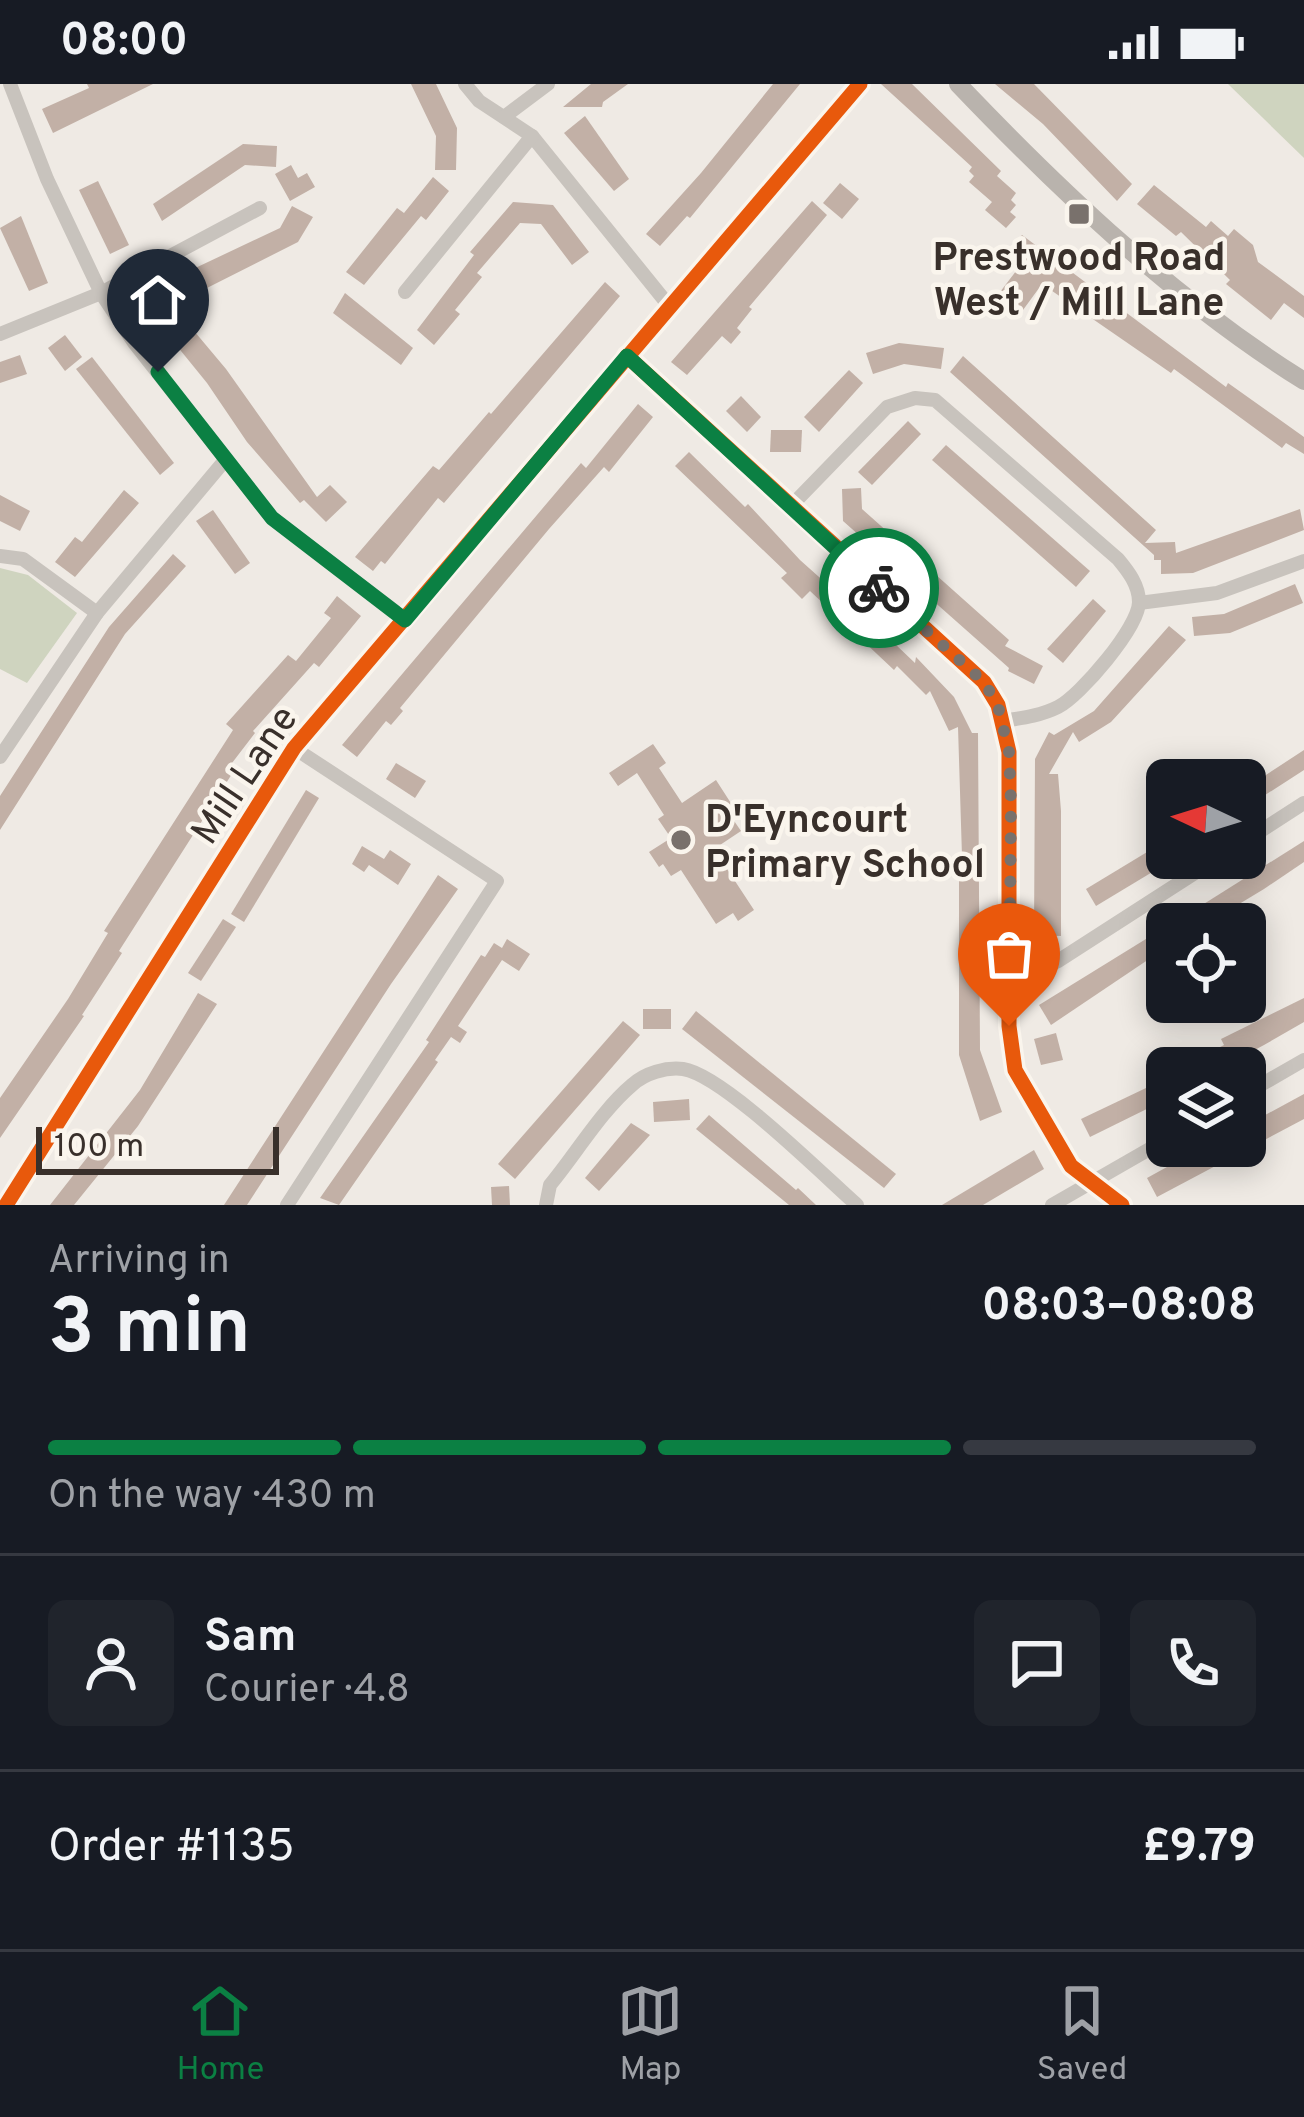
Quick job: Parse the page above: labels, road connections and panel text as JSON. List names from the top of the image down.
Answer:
{
  "streets": {
    "street": ["Mill Lane"]
  },
  "places": {
    "transit": ["Prestwood Road West / Mill Lane"],
    "other": ["D'Eyncourt Primary School"]
  },
  "scale_bar": "100 m",
  "north": "left",
  "page": {
    "status": "08:00",
    "scale": "100 m",
    "heading": ["3 min", "Arriving in", "08:03–08:08"],
    "panel": [
      "Sam",
      "Courier · 4.8",
      "Order #1135",
      "£9.79"
    ],
    "bar": "On the way · 430 m",
    "tabs": ["Home", "Map", "Saved"]
  }
}
